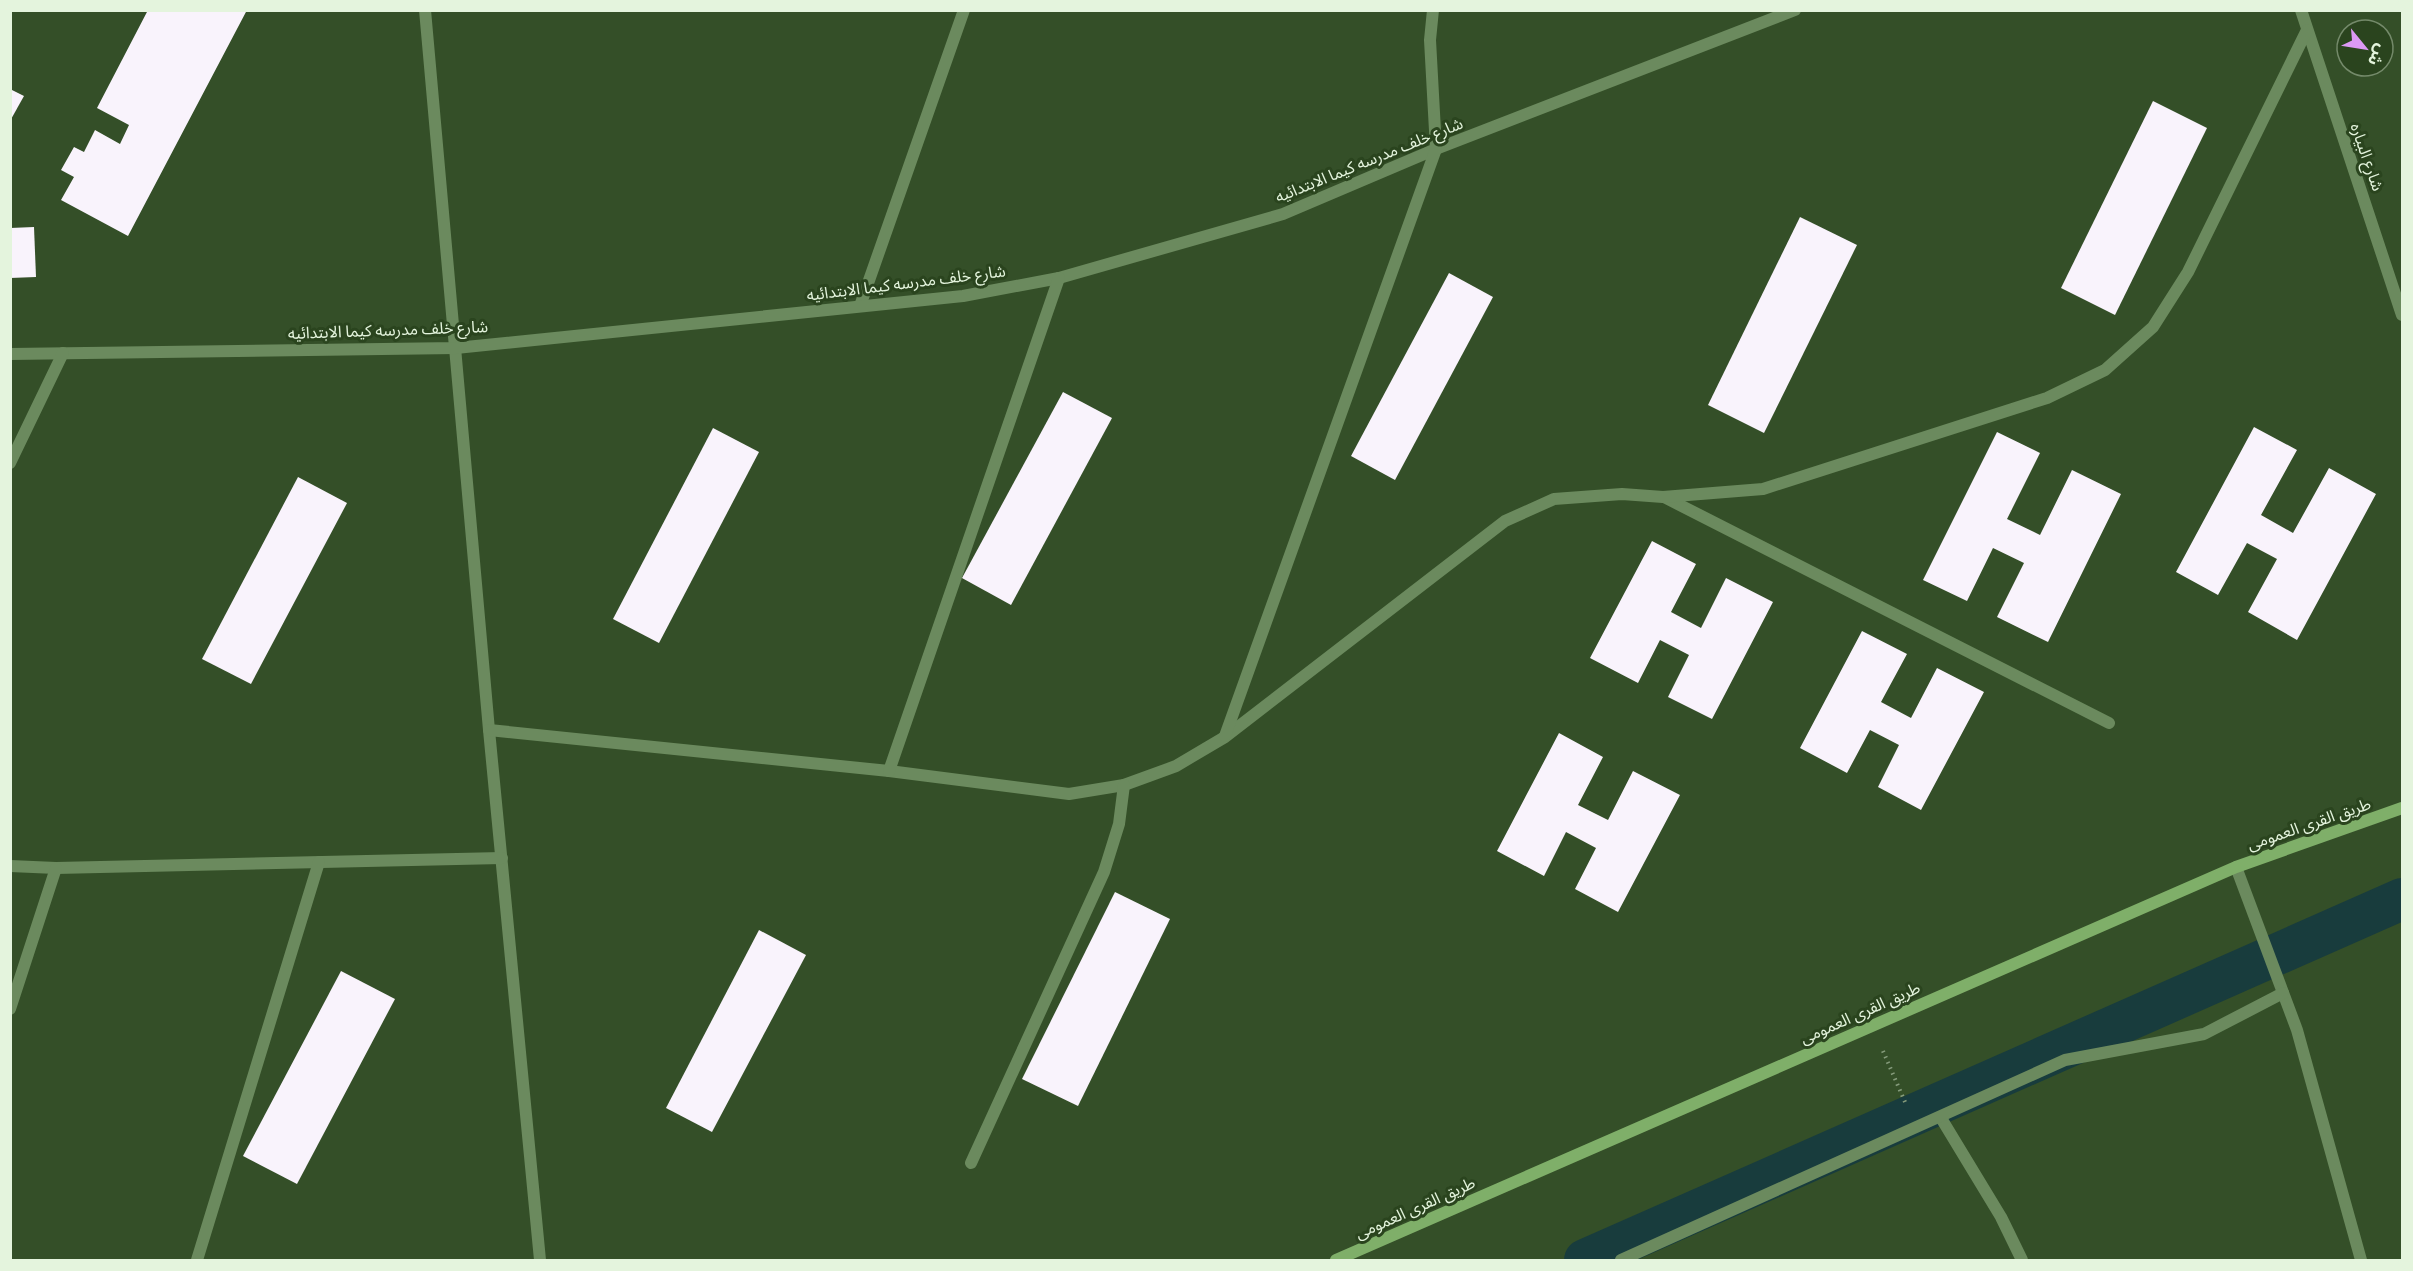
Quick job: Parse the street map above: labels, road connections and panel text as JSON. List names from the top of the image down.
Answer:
{
  "streets": {
    "street": ["شارع البياره", "شارع خلف مدرسه كيما الابتدائيه", "طريق القرى العمومى"]
  },
  "north": "bottom right"
}
